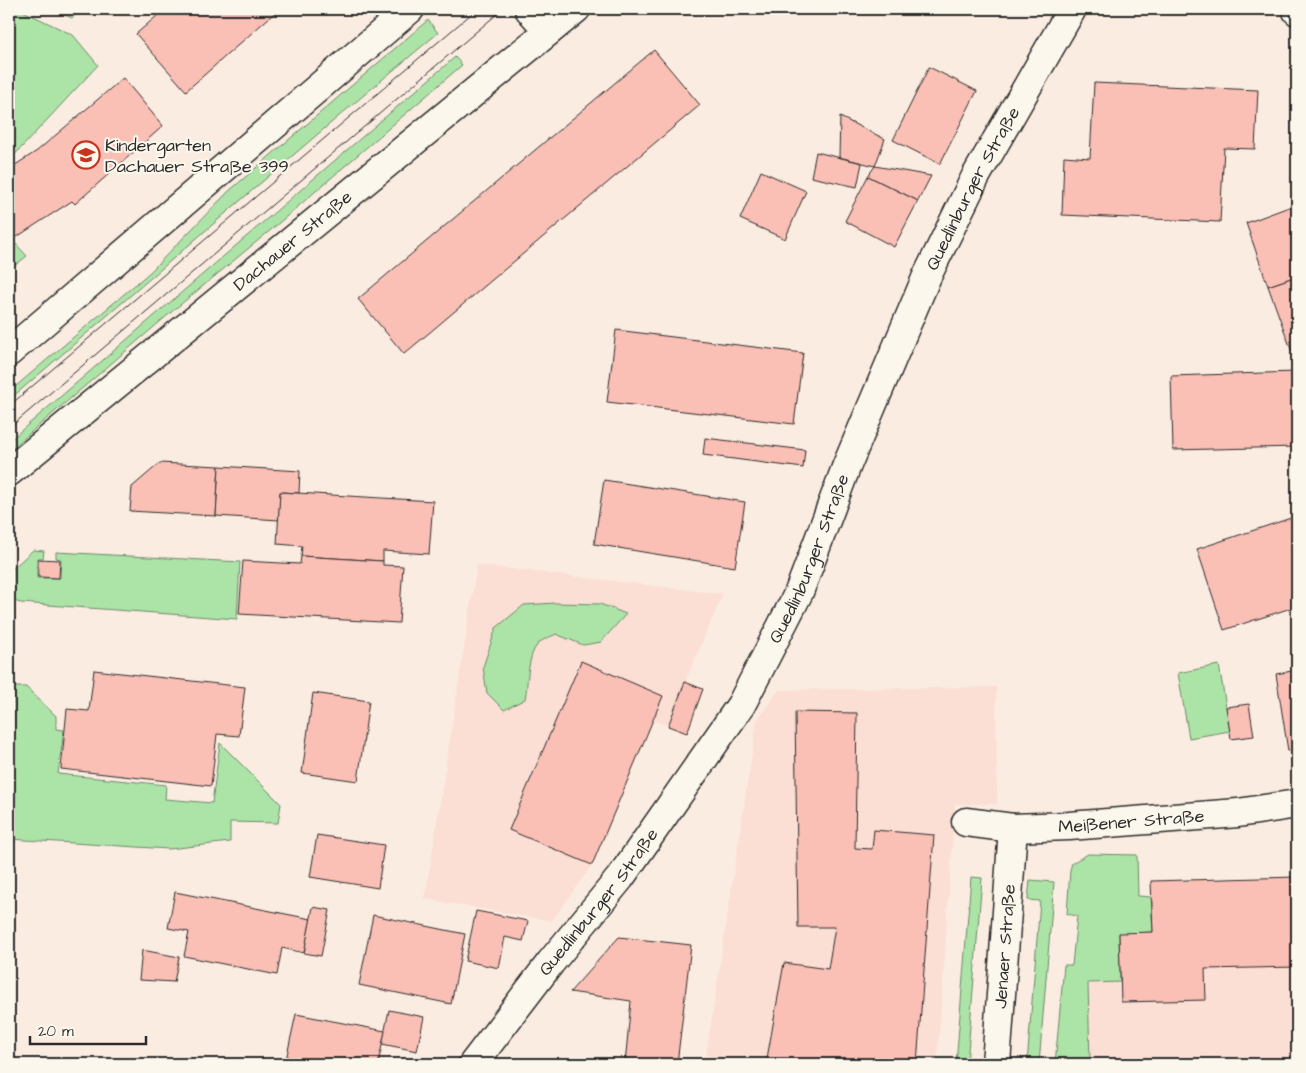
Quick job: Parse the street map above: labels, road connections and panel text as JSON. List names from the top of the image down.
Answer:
{
  "streets": {
    "street": [
      "Quedlinburger Straße",
      "Dachauer Straße",
      "Meißener Straße",
      "Jenaer Straße"
    ]
  },
  "crossings": [
    ["Meißener Straße", "Jenaer Straße"]
  ],
  "places": {
    "school or university": ["Kindergarten Dachauer Straße 399"]
  },
  "scale_bar": "20 m"
}
